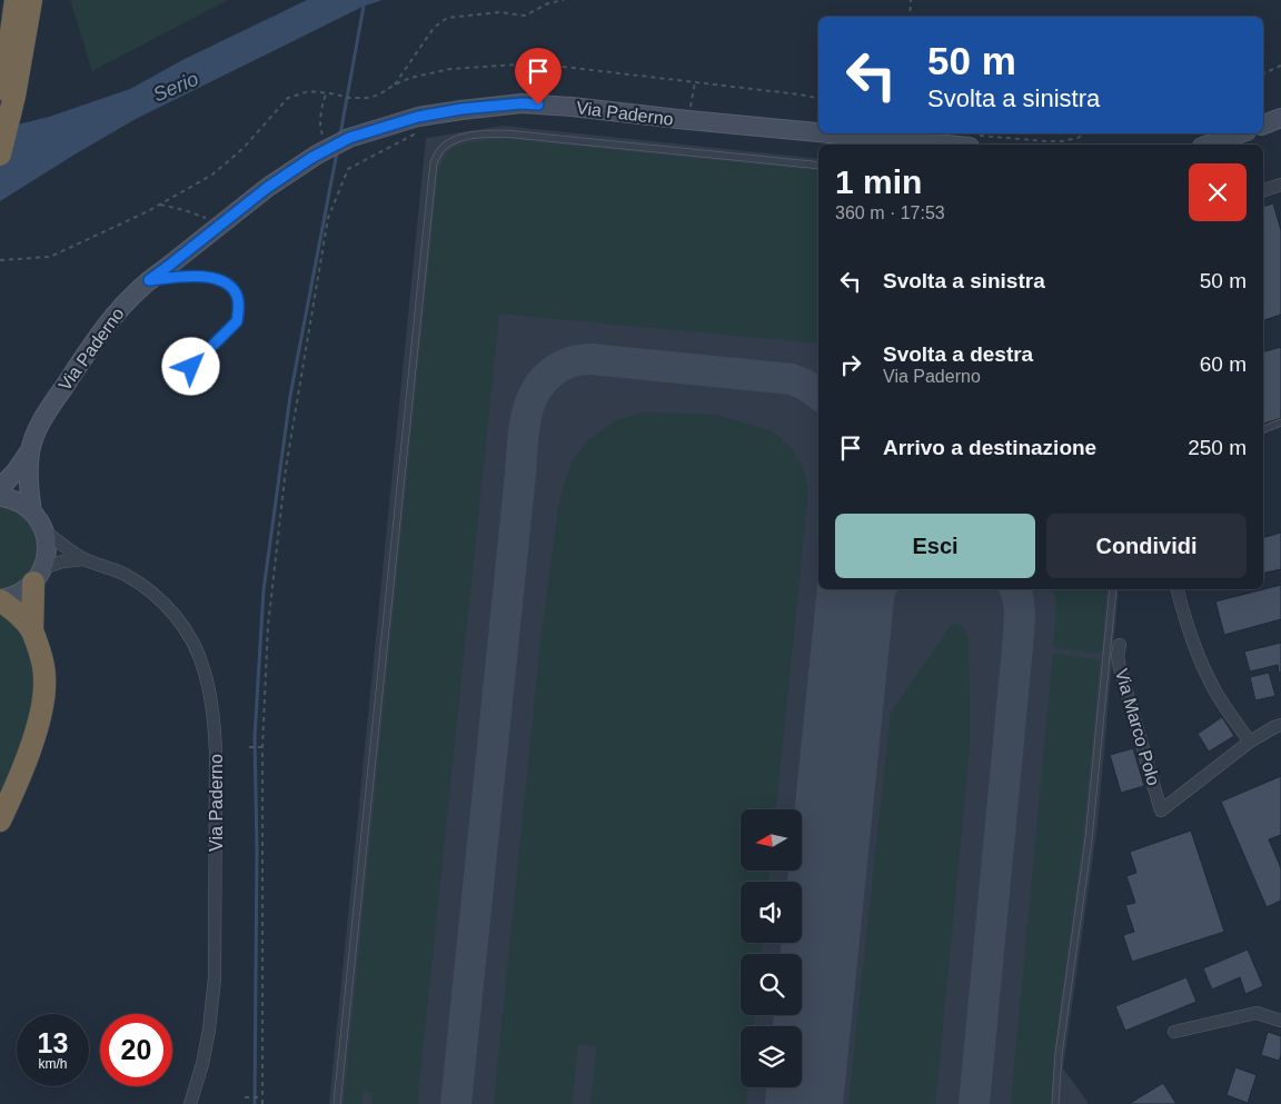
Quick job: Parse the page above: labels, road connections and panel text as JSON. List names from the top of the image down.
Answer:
{
  "streets": {
    "street": ["Via Paderno", "Via Marco Polo"]
  },
  "water": ["Serio"],
  "north": "left",
  "page": {
    "turn": ["50 m", "Svolta a sinistra"],
    "heading": ["1 min", "360 m · 17:53"],
    "list": [
      {
        "name": "Svolta a sinistra",
        "value": "50 m"
      },
      {
        "name": "Svolta a destra",
        "note": "Via Paderno",
        "value": "60 m"
      },
      {
        "name": "Arrivo a destinazione",
        "value": "250 m"
      }
    ],
    "buttons": ["Esci", "Condividi"],
    "speed": "13 km/h",
    "limit": "20"
  }
}
